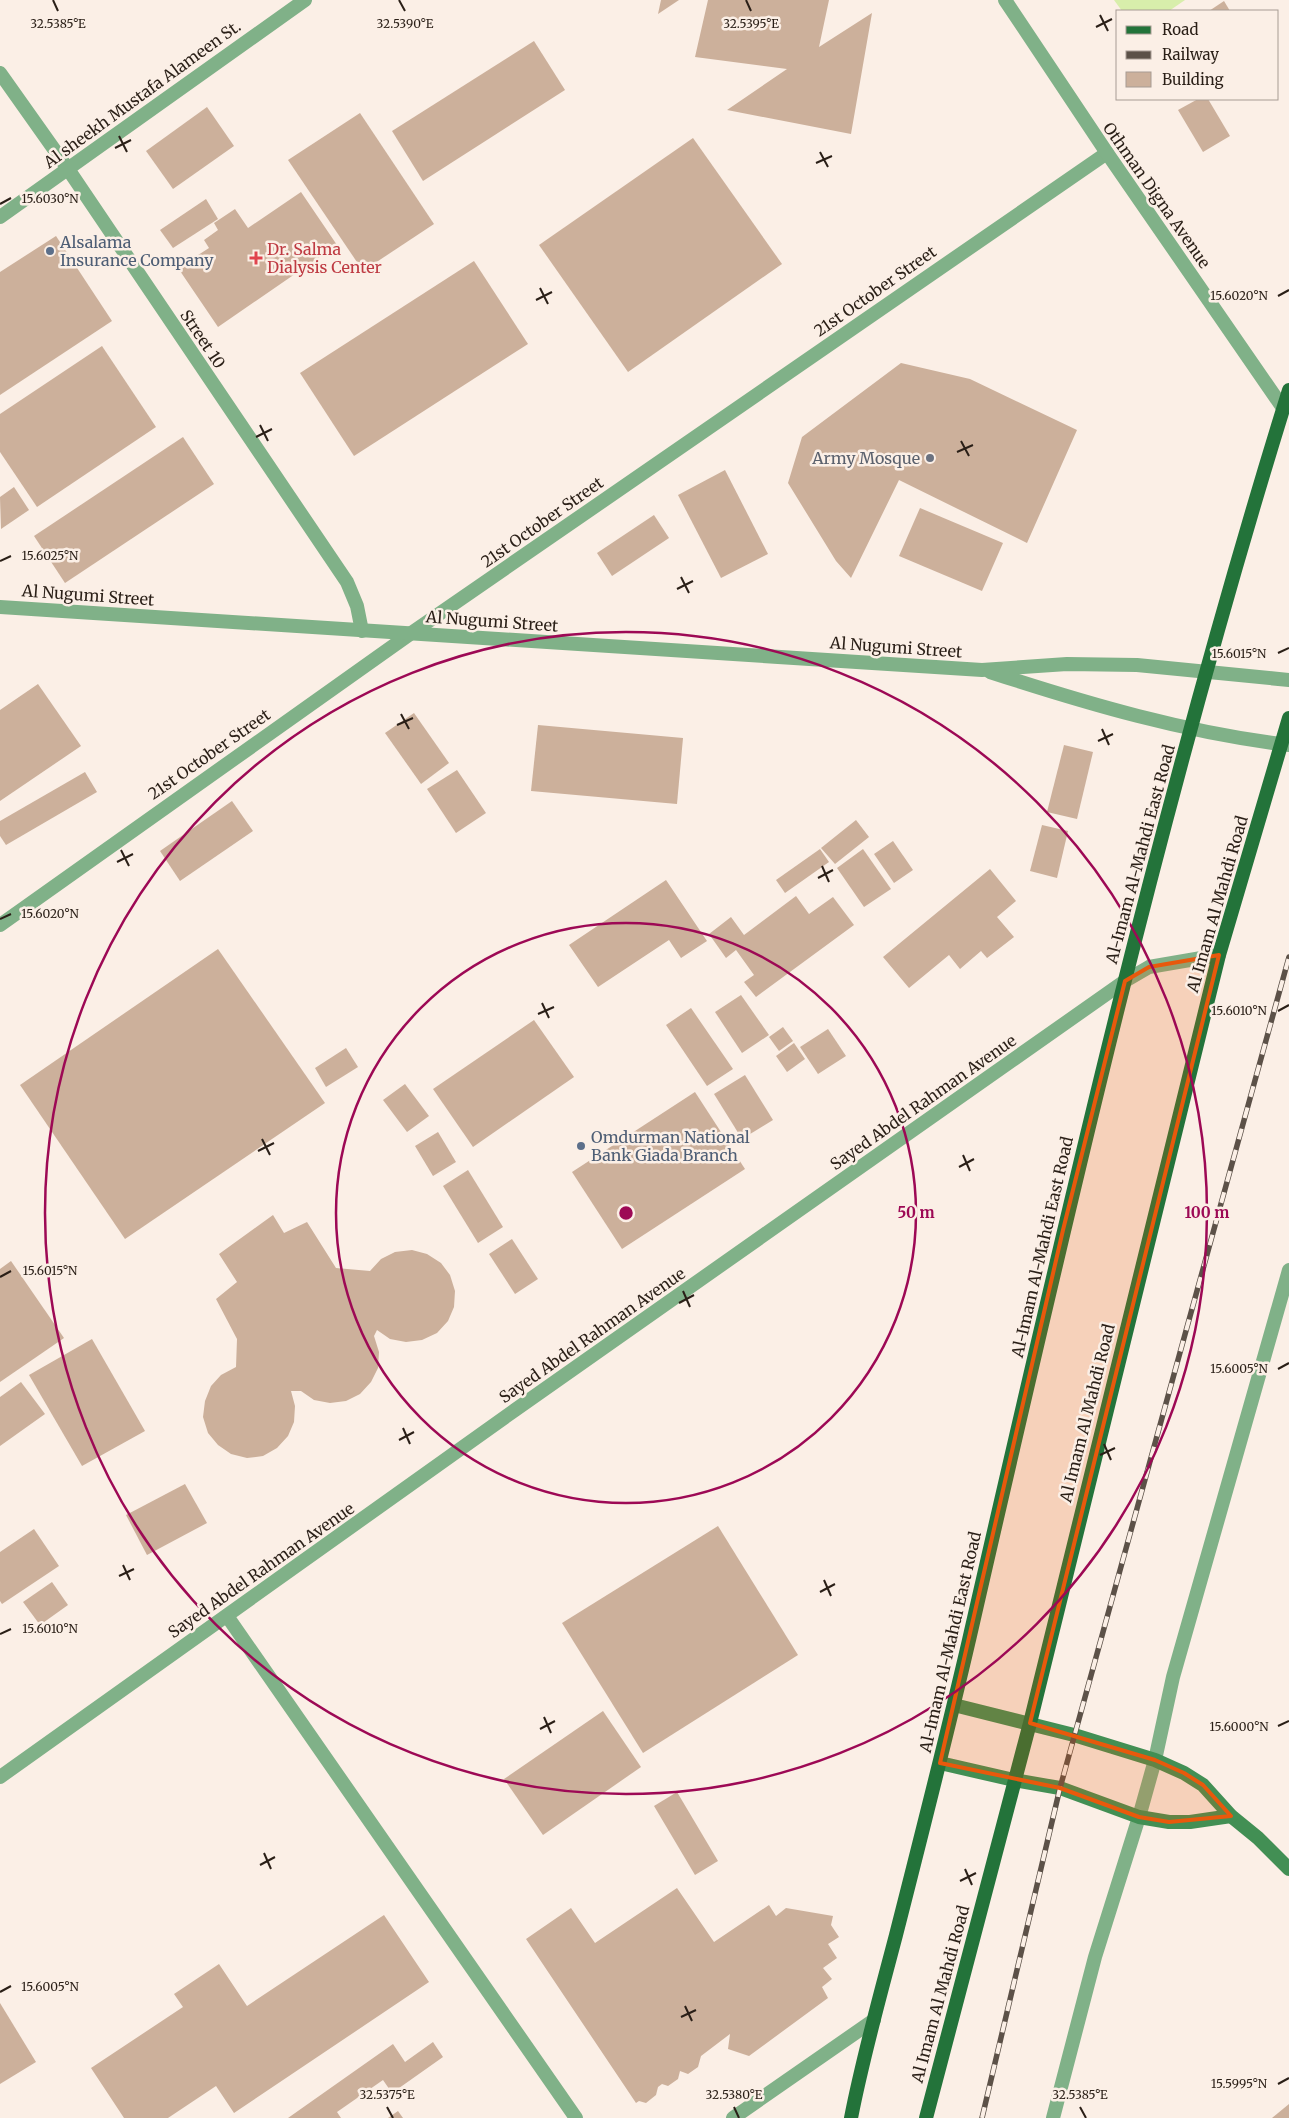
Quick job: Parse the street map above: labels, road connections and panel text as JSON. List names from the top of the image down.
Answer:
{
  "streets": {
    "main road": ["Al-Imam Al-Mahdi East Road", "Al Imam Al Mahdi Road"],
    "street": [
      "Al sheekh Mustafa Alameen St.",
      "Othman Digna Avenue",
      "21st October Street",
      "Street 10",
      "Al Nugumi Street",
      "Sayed Abdel Rahman Avenue"
    ]
  },
  "crossings": [
    ["Al sheekh Mustafa Alameen St.", "Street 10"],
    ["Othman Digna Avenue", "21st October Street"],
    ["Othman Digna Avenue", "Al-Imam Al-Mahdi East Road"],
    ["21st October Street", "Al Nugumi Street"],
    ["Street 10", "Al Nugumi Street"],
    ["Al Nugumi Street", "Al-Imam Al-Mahdi East Road"],
    ["Al Nugumi Street", "Al Imam Al Mahdi Road"],
    ["Al-Imam Al-Mahdi East Road", "Sayed Abdel Rahman Avenue"],
    ["Al Imam Al Mahdi Road", "Sayed Abdel Rahman Avenue"]
  ],
  "places": {
    "other": ["Alsalama Insurance Company", "Army Mosque", "Omdurman National Bank Giada Branch"],
    "health": ["Dr. Salma Dialysis Center"]
  },
  "legend": ["Road", "Railway", "Building"],
  "coordinates": [
    "32.5385°E",
    "32.5390°E",
    "32.5395°E",
    "15.6030°N",
    "15.6020°N",
    "15.6025°N",
    "15.6015°N",
    "15.6010°N",
    "15.6005°N",
    "15.6000°N",
    "15.5995°N",
    "32.5375°E",
    "32.5380°E"
  ],
  "rings": ["50 m", "100 m"]
}
